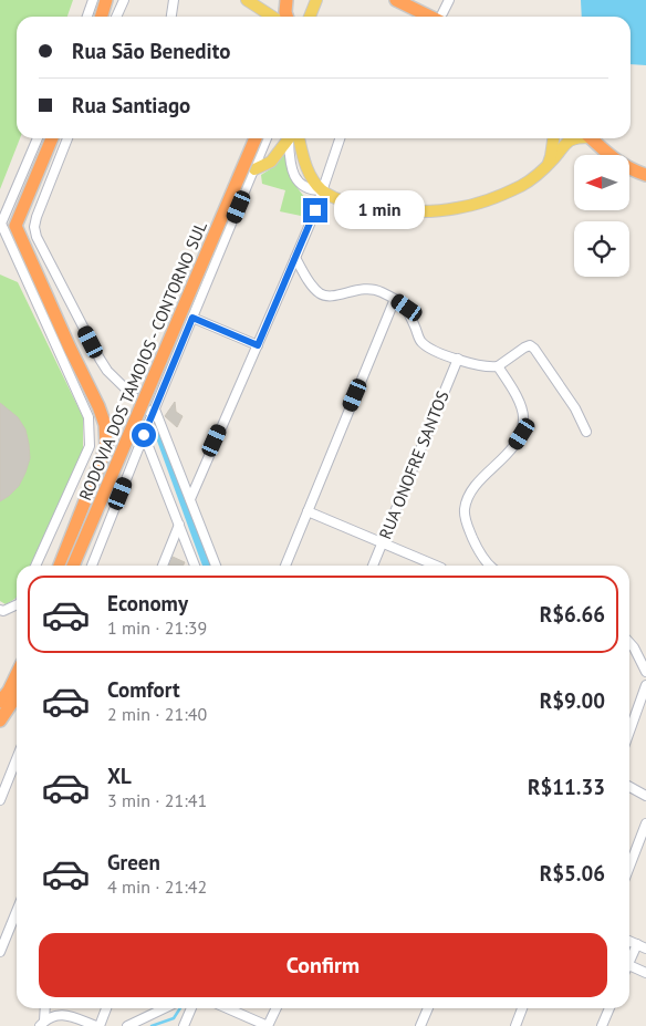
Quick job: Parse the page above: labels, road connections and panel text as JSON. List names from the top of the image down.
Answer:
{
  "streets": {
    "highway": ["RODOVIA DOS TAMOIOS - CONTORNO SUL"],
    "street": ["RUA ONOFRE SANTOS"]
  },
  "north": "left",
  "page": {
    "banner": ["Rua São Benedito", "Rua Santiago"],
    "bubble": "1 min",
    "list": [
      {
        "name": "Economy",
        "note": "1 min · 21:39",
        "value": "R$6.66"
      },
      {
        "name": "Comfort",
        "note": "2 min · 21:40",
        "value": "R$9.00"
      },
      {
        "name": "XL",
        "note": "3 min · 21:41",
        "value": "R$11.33"
      },
      {
        "name": "Green",
        "note": "4 min · 21:42",
        "value": "R$5.06"
      }
    ],
    "buttons": "Confirm"
  }
}
